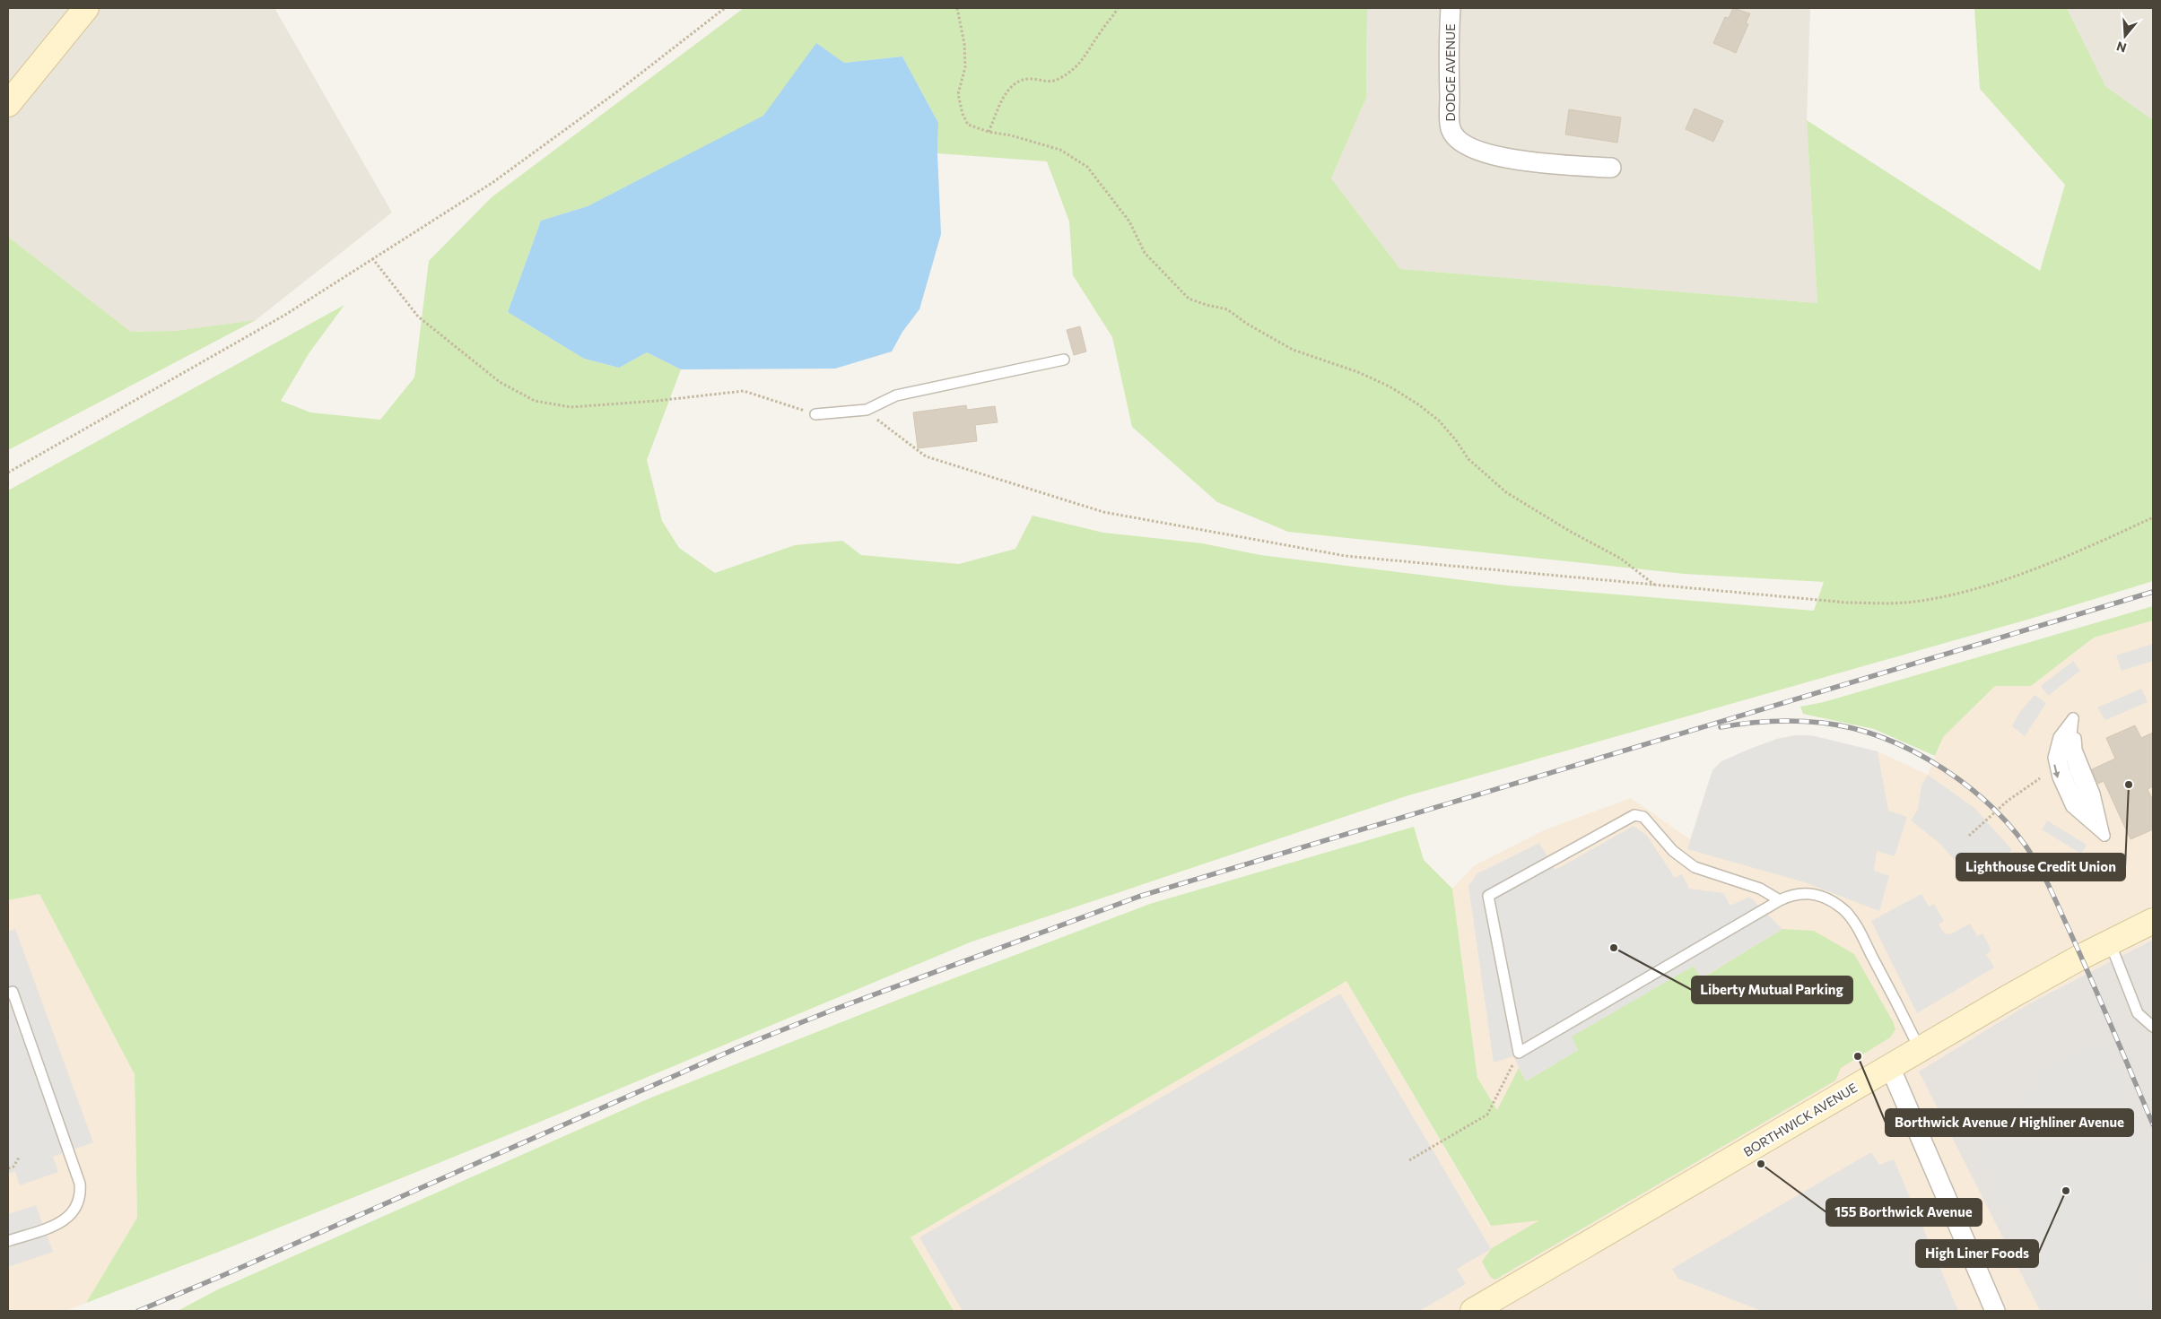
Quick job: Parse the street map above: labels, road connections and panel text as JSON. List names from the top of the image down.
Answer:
{
  "streets": {
    "street": ["DODGE AVENUE", "BORTHWICK AVENUE"]
  },
  "places": [
    "Lighthouse Credit Union",
    "Liberty Mutual Parking",
    "Borthwick Avenue / Highliner Avenue",
    "155 Borthwick Avenue",
    "High Liner Foods"
  ],
  "north": "bottom"
}
